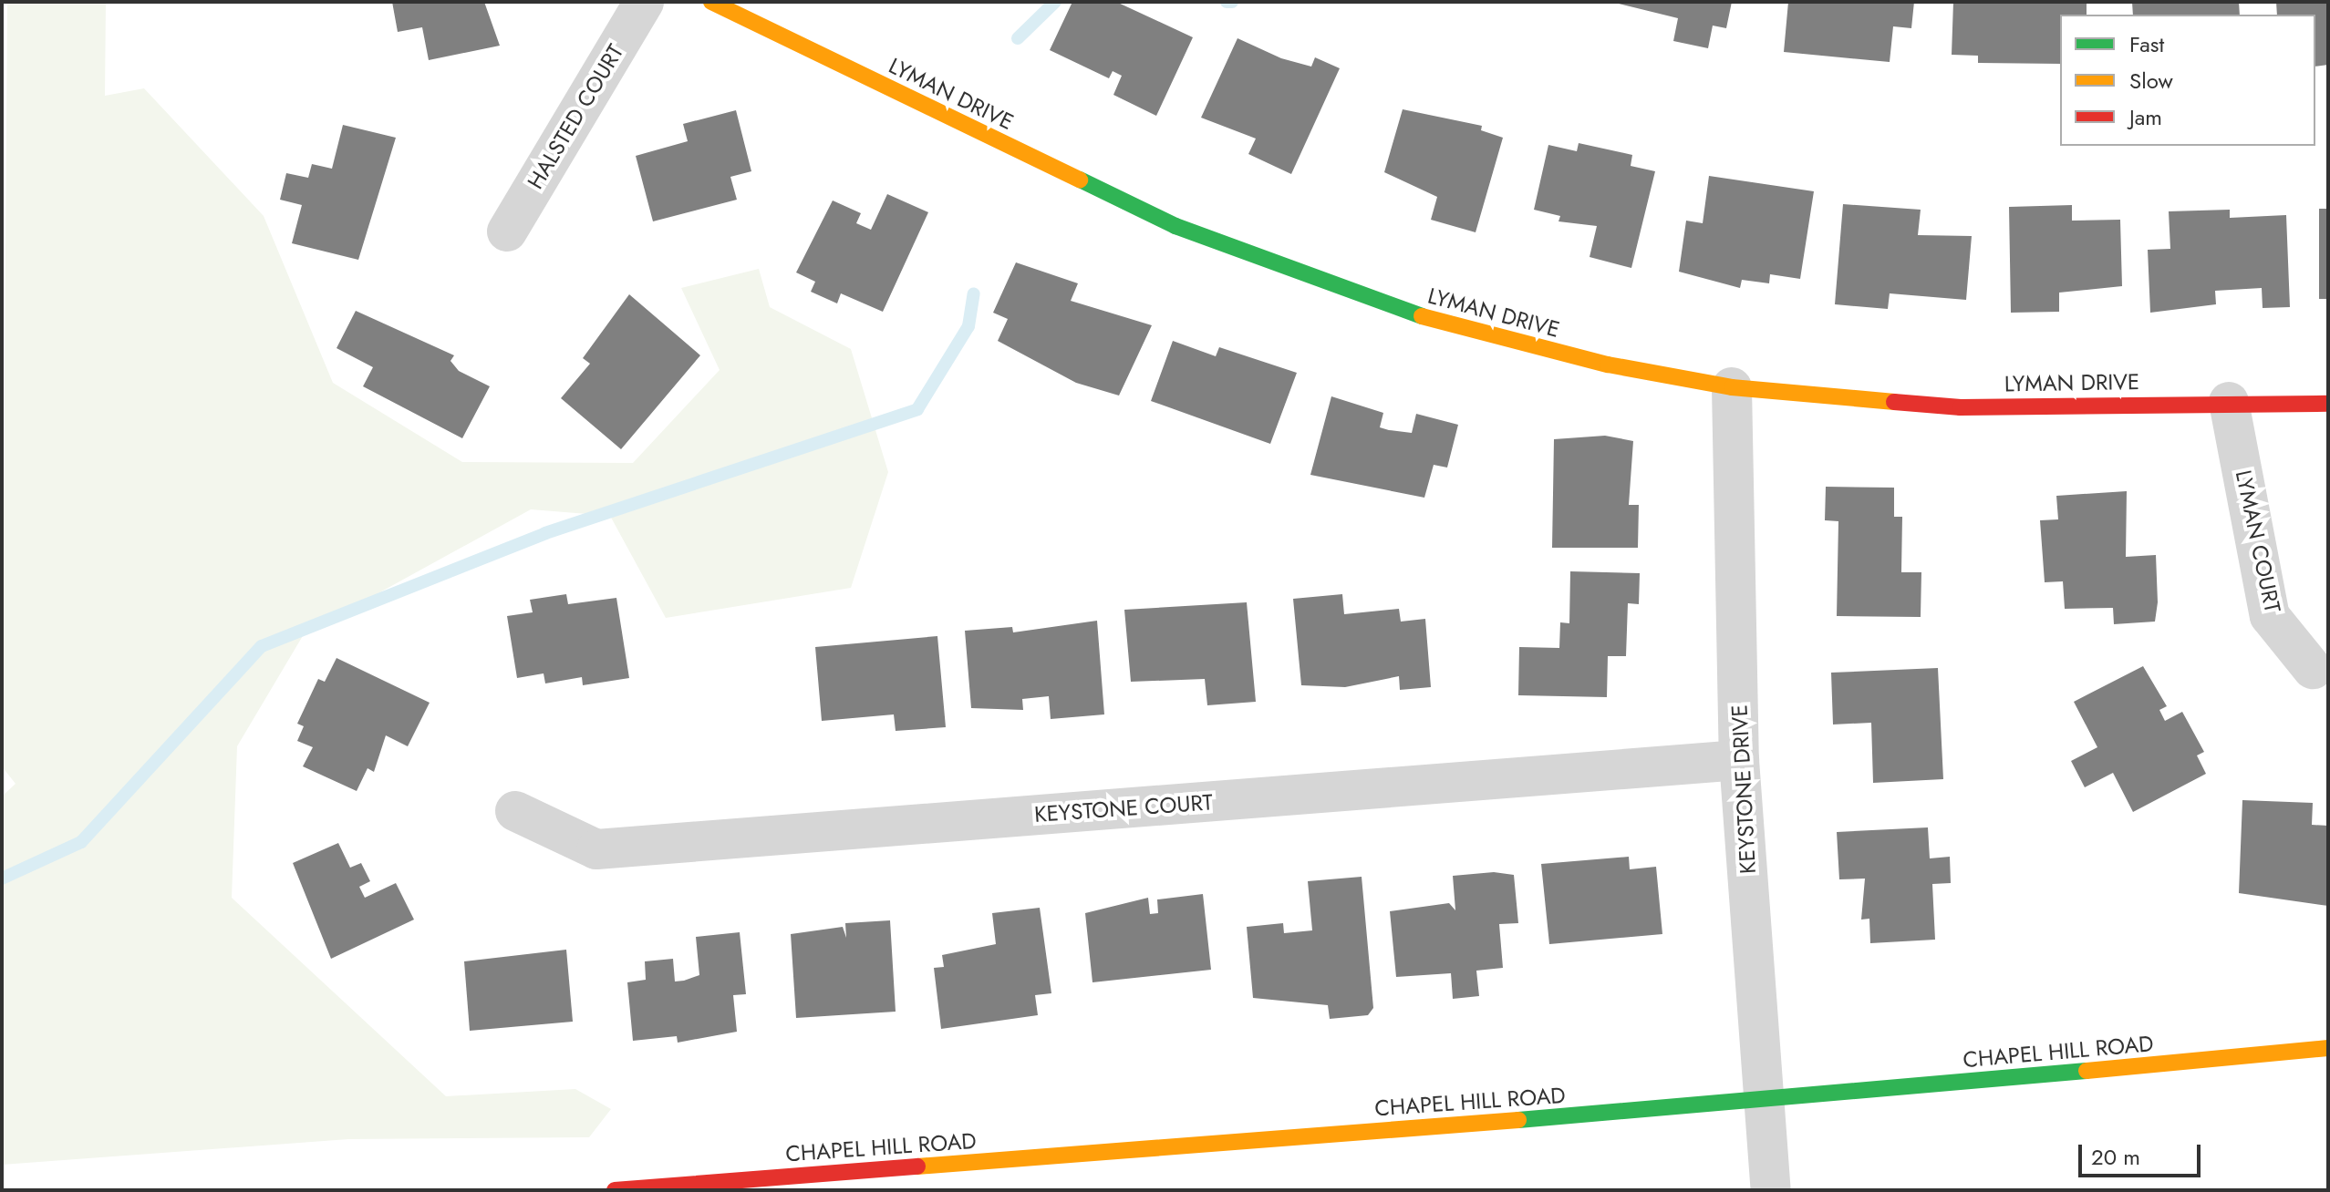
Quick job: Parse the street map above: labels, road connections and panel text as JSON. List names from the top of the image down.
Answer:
{
  "streets": {
    "street": [
      "LYMAN DRIVE",
      "HALSTED COURT",
      "LYMAN COURT",
      "KEYSTONE DRIVE",
      "KEYSTONE COURT",
      "CHAPEL HILL ROAD"
    ]
  },
  "crossings": [
    ["LYMAN DRIVE", "LYMAN COURT"],
    ["LYMAN DRIVE", "KEYSTONE DRIVE"],
    ["KEYSTONE DRIVE", "KEYSTONE COURT"],
    ["KEYSTONE DRIVE", "CHAPEL HILL ROAD"]
  ],
  "legend": ["Fast", "Slow", "Jam"],
  "scale_bar": "20 m"
}
